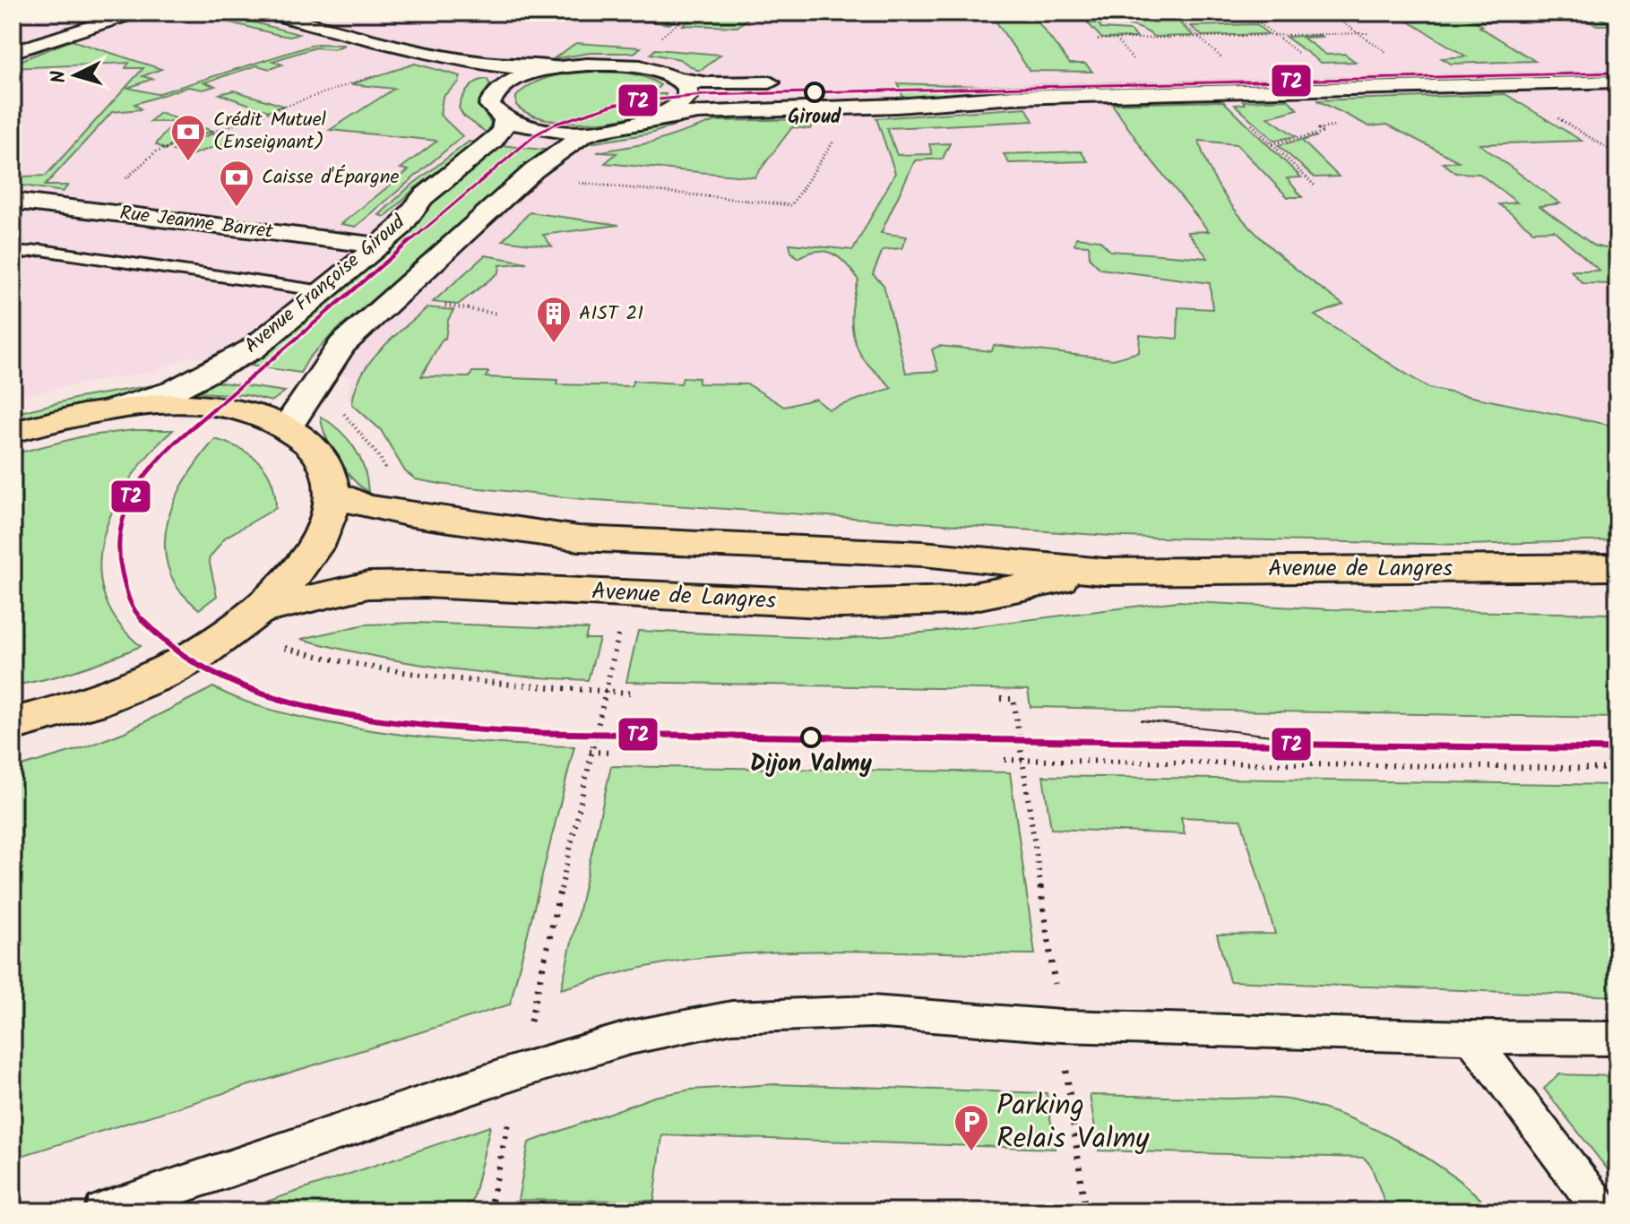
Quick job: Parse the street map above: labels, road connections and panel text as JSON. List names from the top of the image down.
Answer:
{
  "streets": {
    "main road": ["Avenue de Langres"],
    "street": ["Rue Jeanne Barret", "Avenue Françoise Giroud"]
  },
  "crossings": [
    ["Rue Jeanne Barret", "Avenue Françoise Giroud"]
  ],
  "places": {
    "other": ["Giroud", "Dijon Valmy"],
    "bank": ["Crédit Mutuel (Enseignant)", "Caisse d'Épargne"],
    "building": ["AIST 21"],
    "parking": ["Parking Relais Valmy"]
  },
  "lines": ["transit line T2"],
  "north": "left"
}
